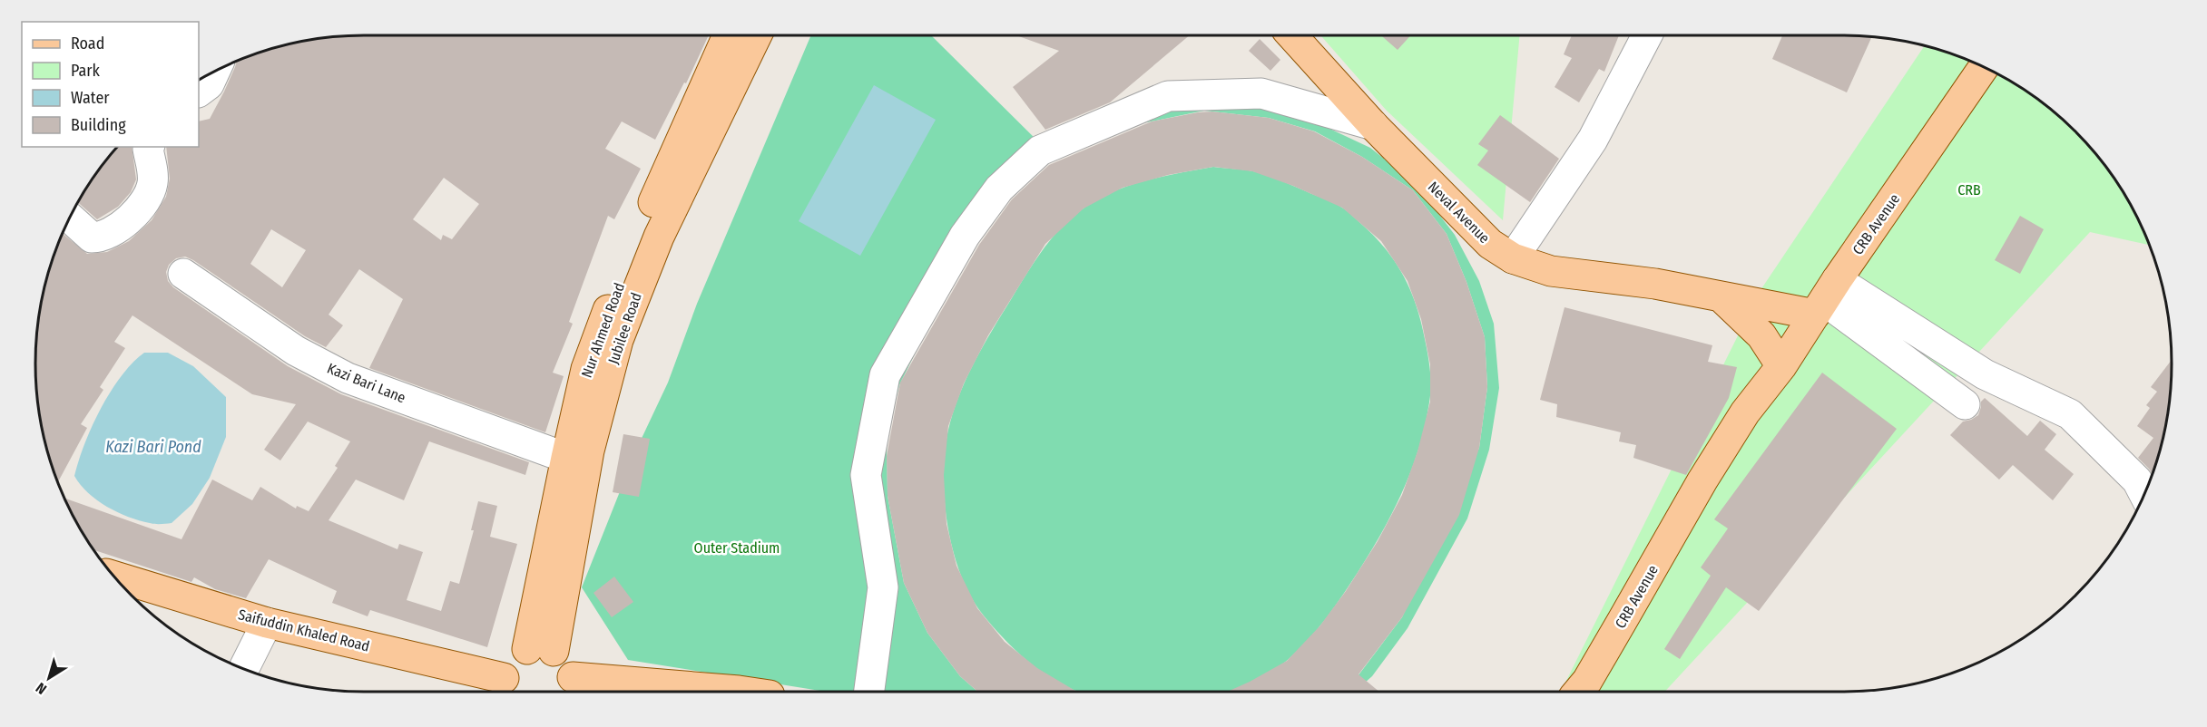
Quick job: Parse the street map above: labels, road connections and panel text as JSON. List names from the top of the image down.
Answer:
{
  "streets": {
    "main road": [
      "Neval Avenue",
      "CRB Avenue",
      "Jubilee Road",
      "Nur Ahmed Road",
      "Saifuddin Khaled Road"
    ],
    "street": ["Kazi Bari Lane"]
  },
  "crossings": [
    ["Neval Avenue", "CRB Avenue"],
    ["Jubilee Road", "Nur Ahmed Road"],
    ["Nur Ahmed Road", "Kazi Bari Lane"]
  ],
  "water": ["Kazi Bari Pond"],
  "parks": ["CRB", "Outer Stadium"],
  "legend": [
    "Road",
    "Park",
    "Water",
    "Building"
  ],
  "north": "bottom left"
}
